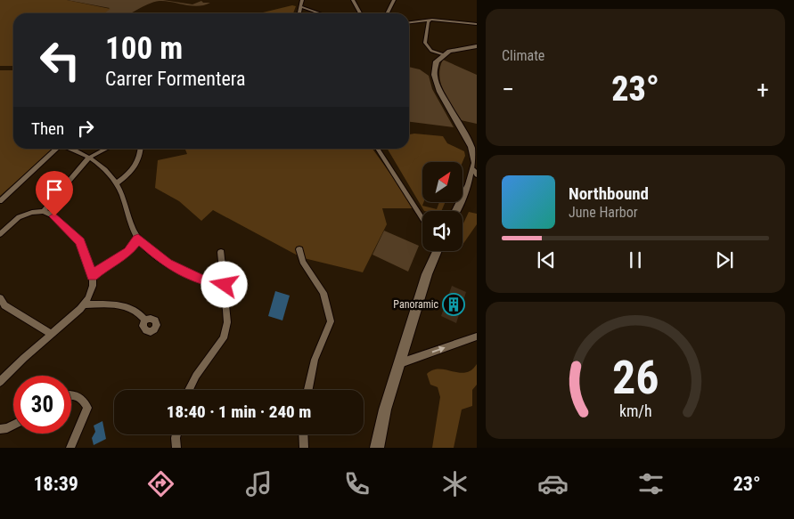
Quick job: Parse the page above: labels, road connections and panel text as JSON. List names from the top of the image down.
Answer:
{
  "places": {
    "building": ["Panoramic"]
  },
  "north": "top right",
  "page": {
    "tile": "Climate",
    "turn": ["100 m", "Carrer Formentera"],
    "heat": ["−", "23°", "+"],
    "then": "Then",
    "song": ["Northbound", "June Harbor"],
    "limit": "30",
    "trip": "18:40 · 1 min · 240 m",
    "tabs": ["18:39", "23°"],
    "gauge": ["26", "km/h"]
  }
}
